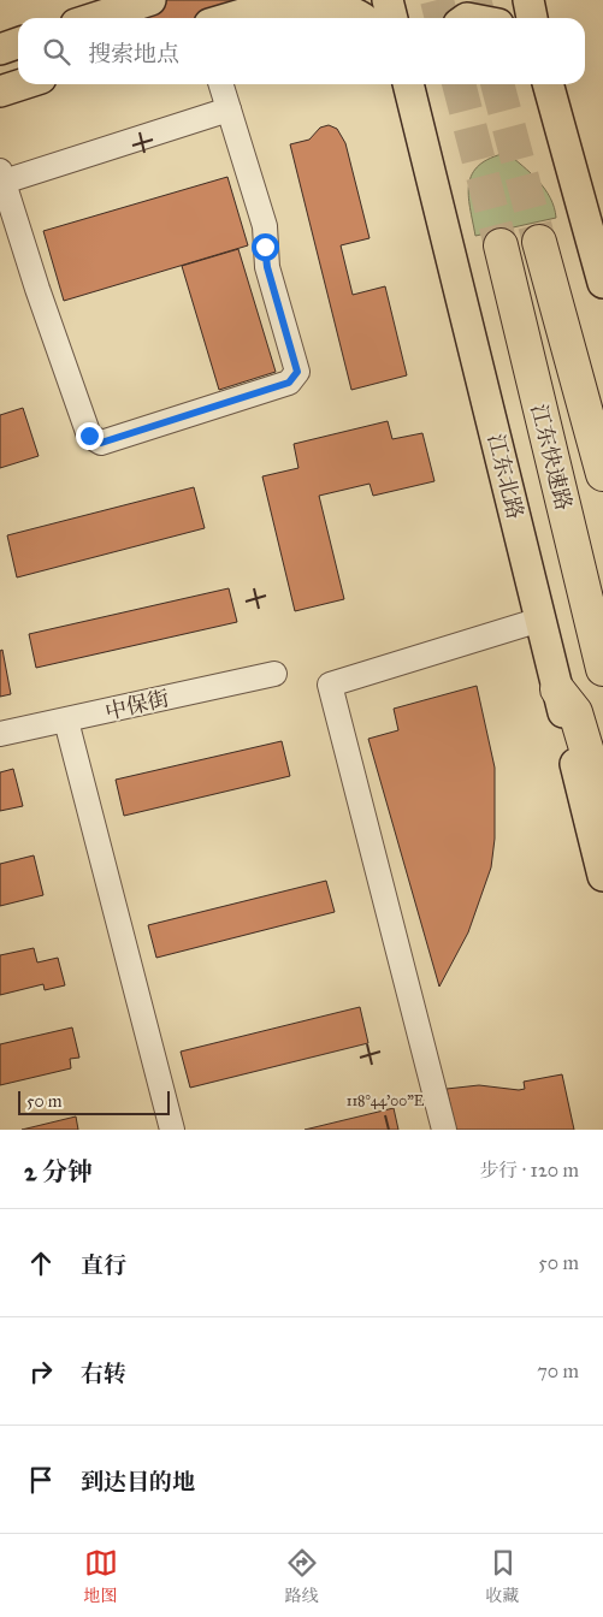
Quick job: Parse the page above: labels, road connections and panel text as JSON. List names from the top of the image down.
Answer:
{
  "streets": {
    "highway": ["江东快速路"],
    "main road": ["江东北路"],
    "street": ["中保街"]
  },
  "scale_bar": "50 m",
  "page": {
    "search": "搜索地点",
    "scale": "50 m",
    "heading": ["2 分钟", "步行 · 120 m"],
    "list": [
      ["直行", "50 m"],
      ["右转", "70 m"],
      "到达目的地"
    ],
    "nav": ["地图", "路线", "收藏"]
  },
  "coordinates": ["118°44'00\"E"]
}
